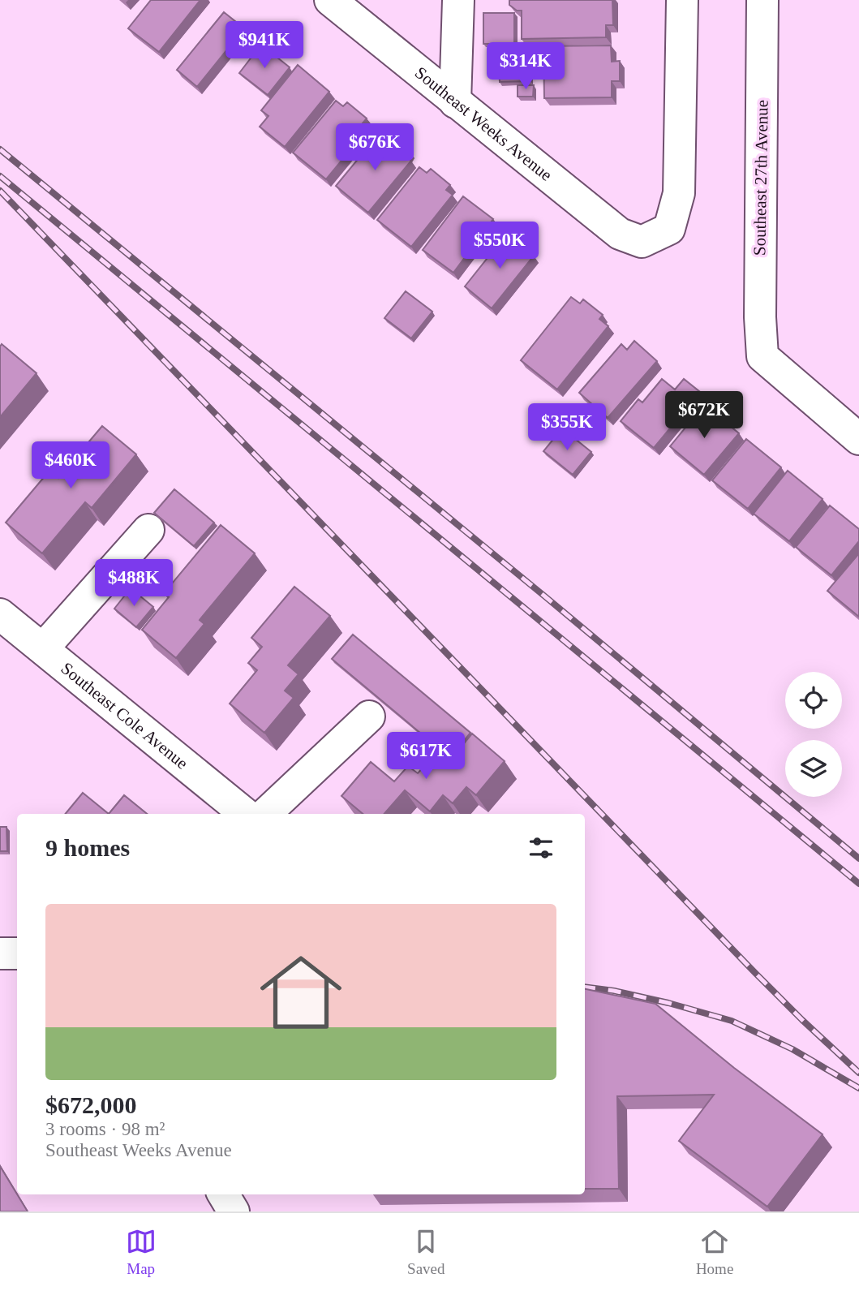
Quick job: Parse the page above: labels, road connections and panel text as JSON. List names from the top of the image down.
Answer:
{
  "streets": {
    "street": ["Southeast Weeks Avenue", "Southeast 27th Avenue", "Southeast Cole Avenue"]
  },
  "page": {
    "price": [
      "$941K",
      "$314K",
      "$676K",
      "$550K",
      "$672K",
      "$355K",
      "$460K",
      "$488K",
      "$617K"
    ],
    "heading": "9 homes",
    "list": [
      {
        "name": "$672,000",
        "note": "3 rooms · 98 m² · Southeast Weeks Avenue"
      }
    ],
    "tabs": ["Map", "Saved", "Home"]
  }
}
